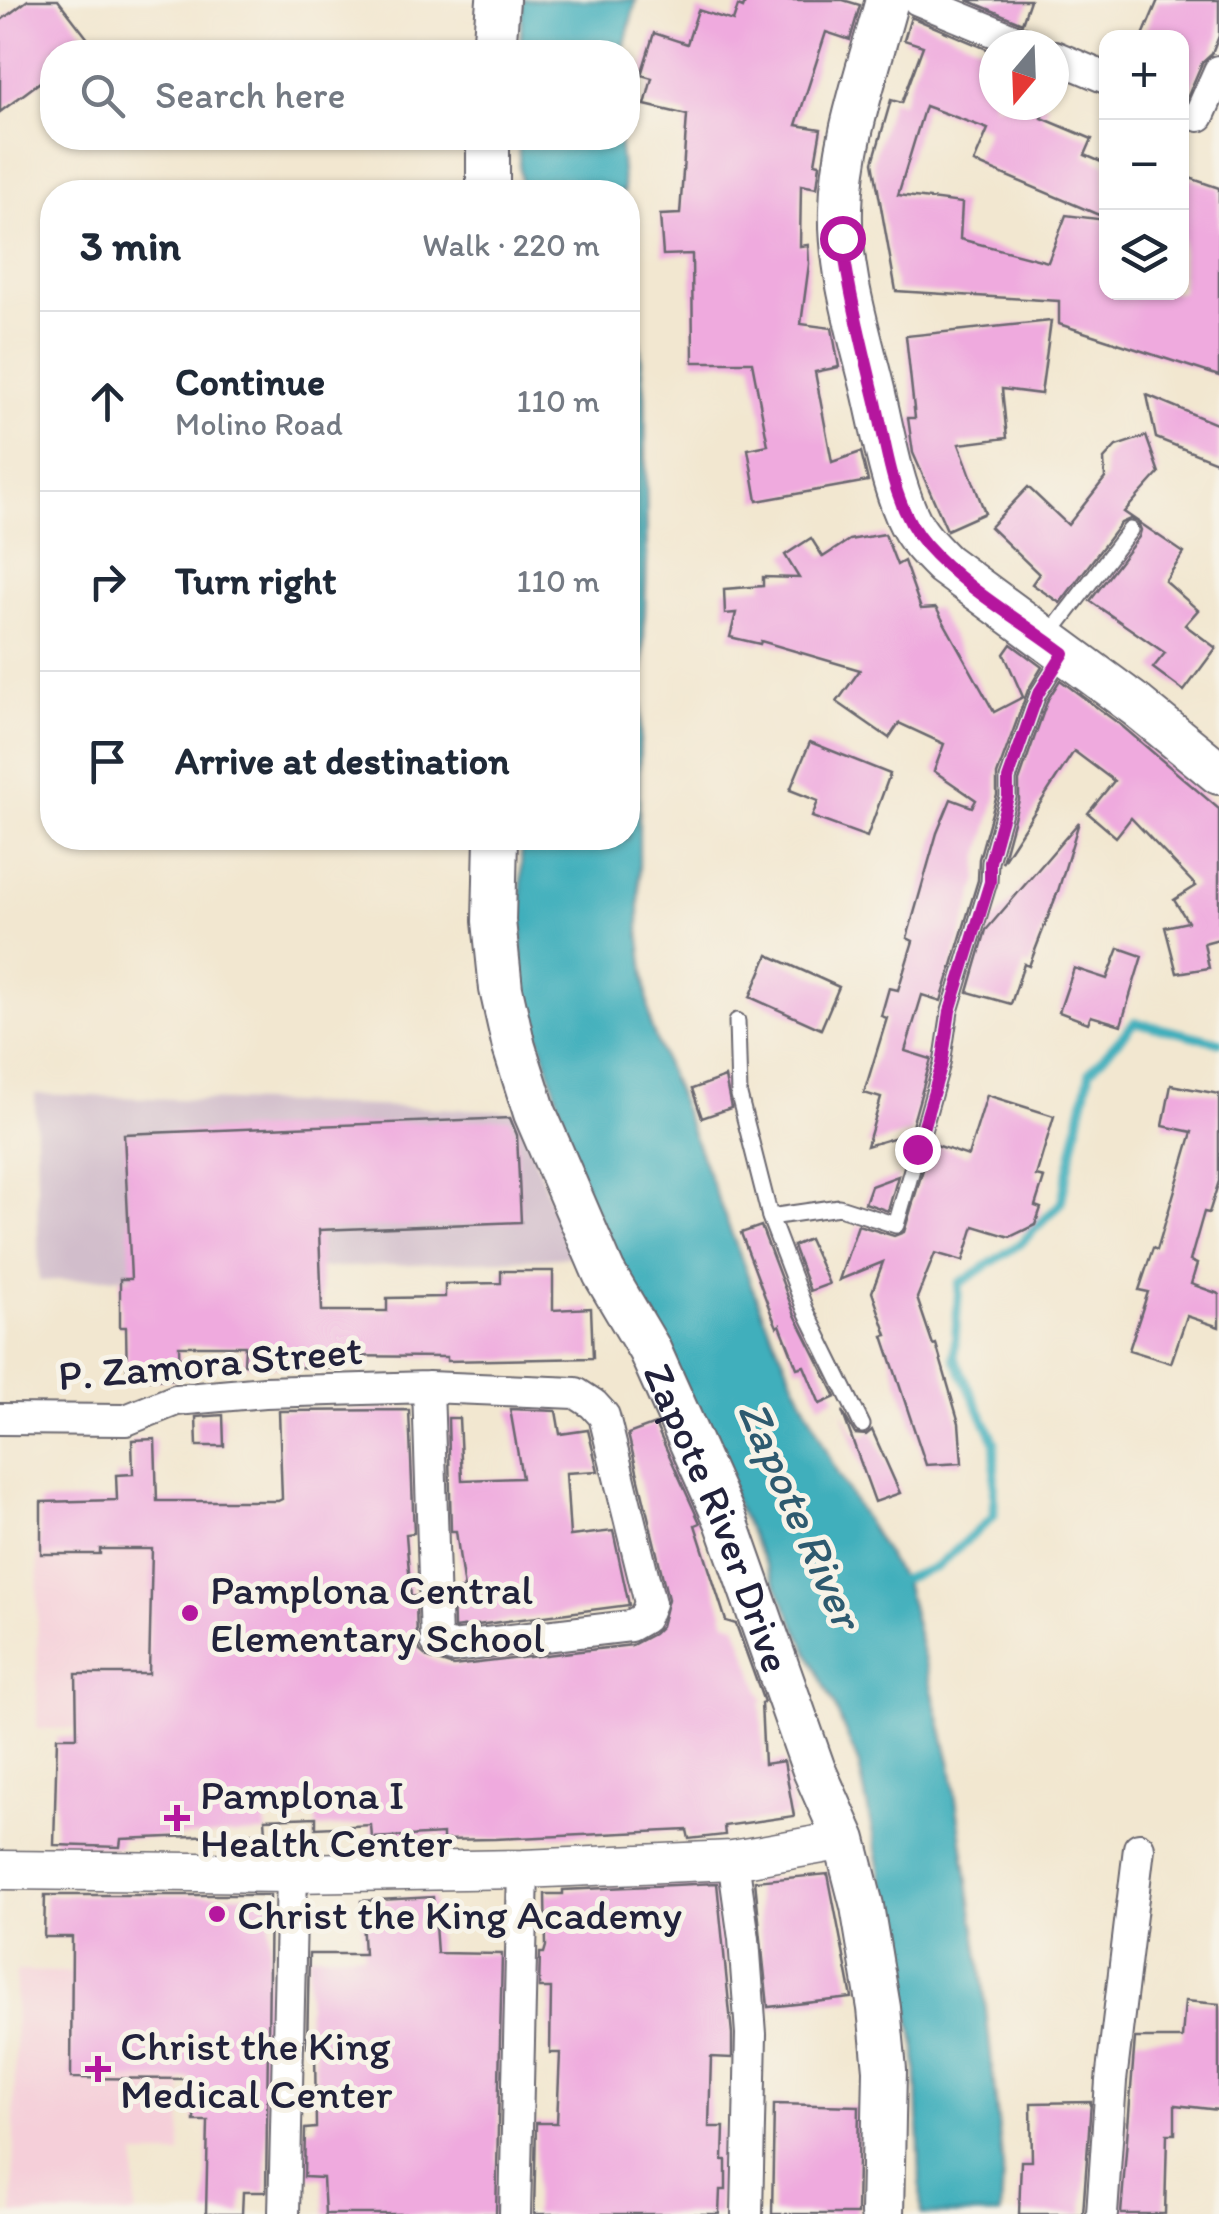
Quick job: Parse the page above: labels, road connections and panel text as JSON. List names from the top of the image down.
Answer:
{
  "streets": {
    "main road": ["Zapote River Drive"],
    "street": ["P. Zamora Street"]
  },
  "water": ["Zapote River"],
  "places": {
    "other": ["Pamplona Central Elementary School", "Christ the King Academy"],
    "health": ["Pamplona I Health Center", "Christ the King Medical Center"]
  },
  "north": "bottom",
  "page": {
    "map_buttons": ["+", "−"],
    "search": "Search here",
    "heading": ["3 min", "Walk · 220 m"],
    "list": [
      ["Continue", "Molino Road", "110 m"],
      ["Turn right", "110 m"],
      "Arrive at destination"
    ]
  }
}
